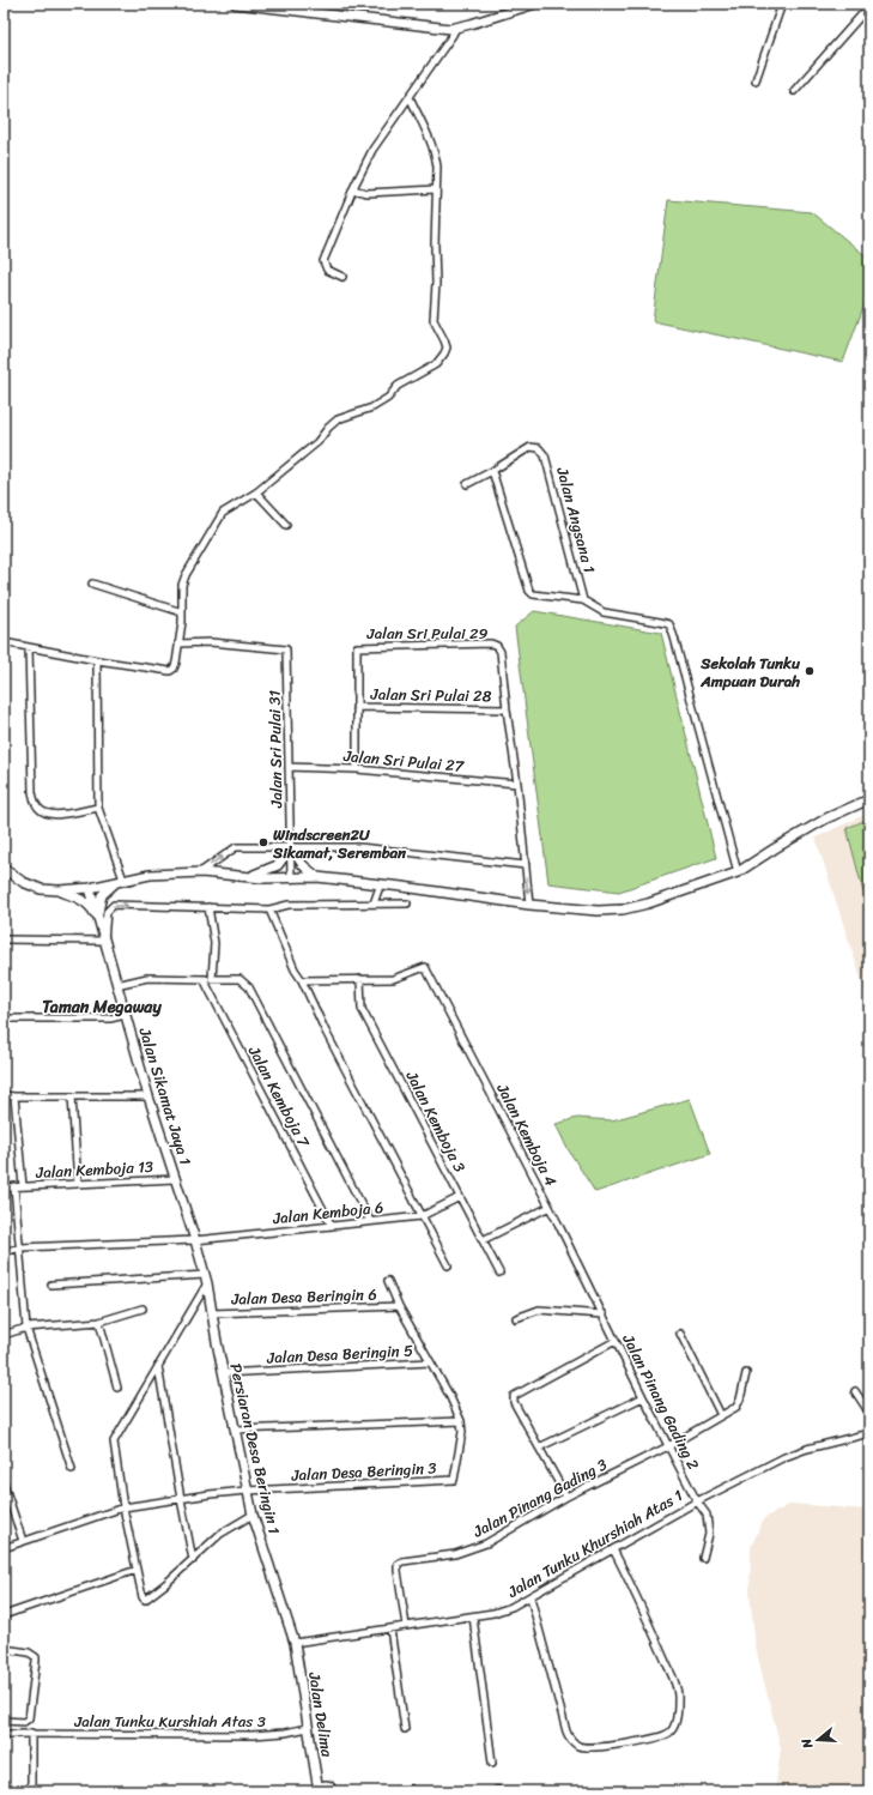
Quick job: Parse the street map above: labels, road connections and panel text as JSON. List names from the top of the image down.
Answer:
{
  "streets": {
    "main road": ["Jalan Sikamat Jaya 1", "Persiaran Desa Beringin 1", "Jalan Delima"],
    "street": [
      "Jalan Angsana 1",
      "Jalan Sri Pulai 29",
      "Jalan Sri Pulai 28",
      "Jalan Sri Pulai 31",
      "Jalan Sri Pulai 27",
      "Jalan Kemboja 7",
      "Jalan Kemboja 3",
      "Jalan Kemboja 4",
      "Jalan Kemboja 13",
      "Jalan Kemboja 6",
      "Jalan Desa Beringin 6",
      "Jalan Desa Beringin 5",
      "Jalan Pinang Gading 2",
      "Jalan Desa Beringin 3",
      "Jalan Pinang Gading 3",
      "Jalan Tunku Khurshiah Atas 1",
      "Jalan Tunku Kurshiah Atas 3"
    ]
  },
  "crossings": [
    ["Jalan Sri Pulai 29", "Jalan Sri Pulai 28"],
    ["Jalan Sri Pulai 31", "Jalan Sri Pulai 27"],
    ["Jalan Sikamat Jaya 1", "Jalan Kemboja 13"],
    ["Jalan Sikamat Jaya 1", "Jalan Kemboja 6"],
    ["Jalan Sikamat Jaya 1", "Jalan Desa Beringin 6"],
    ["Jalan Sikamat Jaya 1", "Persiaran Desa Beringin 1"],
    ["Jalan Kemboja 7", "Jalan Kemboja 6"],
    ["Jalan Kemboja 3", "Jalan Kemboja 4"],
    ["Jalan Kemboja 3", "Jalan Kemboja 6"],
    ["Jalan Kemboja 4", "Jalan Pinang Gading 2"],
    ["Jalan Desa Beringin 6", "Persiaran Desa Beringin 1"],
    ["Jalan Desa Beringin 5", "Persiaran Desa Beringin 1"],
    ["Jalan Pinang Gading 2", "Jalan Pinang Gading 3"],
    ["Jalan Pinang Gading 2", "Jalan Tunku Khurshiah Atas 1"],
    ["Persiaran Desa Beringin 1", "Jalan Desa Beringin 3"],
    ["Persiaran Desa Beringin 1", "Jalan Tunku Khurshiah Atas 1"],
    ["Persiaran Desa Beringin 1", "Jalan Delima"],
    ["Jalan Pinang Gading 3", "Jalan Tunku Khurshiah Atas 1"],
    ["Jalan Tunku Khurshiah Atas 1", "Jalan Delima"],
    ["Jalan Delima", "Jalan Tunku Kurshiah Atas 3"]
  ],
  "districts": ["Taman Megaway"],
  "places": ["Sekolah Tunku Ampuan Durah", "Windscreen2U Sikamat, Seremban"],
  "north": "left"
}
